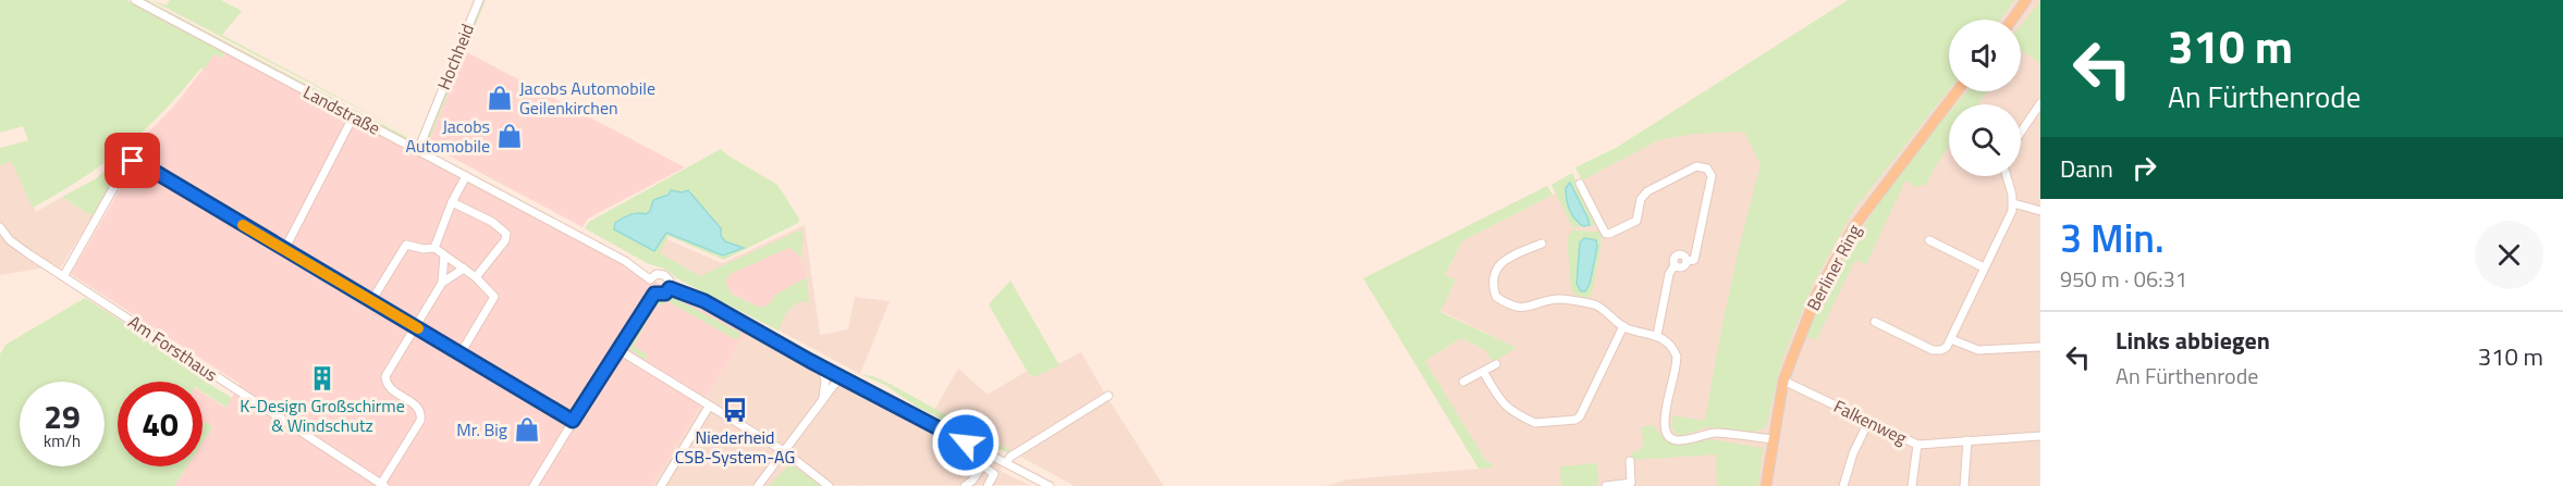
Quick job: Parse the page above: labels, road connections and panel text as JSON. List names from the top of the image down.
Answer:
{
  "streets": {
    "main road": ["Berliner Ring"],
    "street": [
      "Hochheid",
      "Landstraße",
      "Am Forsthaus",
      "Falkenweg"
    ]
  },
  "crossings": [
    ["Hochheid", "Landstraße"],
    ["Berliner Ring", "Falkenweg"]
  ],
  "places": {
    "shop": ["Jacobs Automobile Geilenkirchen", "Jacobs Automobile", "Mr. Big"],
    "building": ["K-Design Großschirme & Windschutz"],
    "bus stop": ["Niederheid CSB-System-AG"]
  },
  "page": {
    "turn": ["310 m", "An Fürthenrode"],
    "then": "Dann",
    "heading": ["3 Min.", "950 m · 06:31"],
    "list": [
      {
        "name": "Links abbiegen",
        "note": "An Fürthenrode",
        "value": "310 m"
      }
    ],
    "speed": "29 km/h",
    "limit": "40"
  }
}
